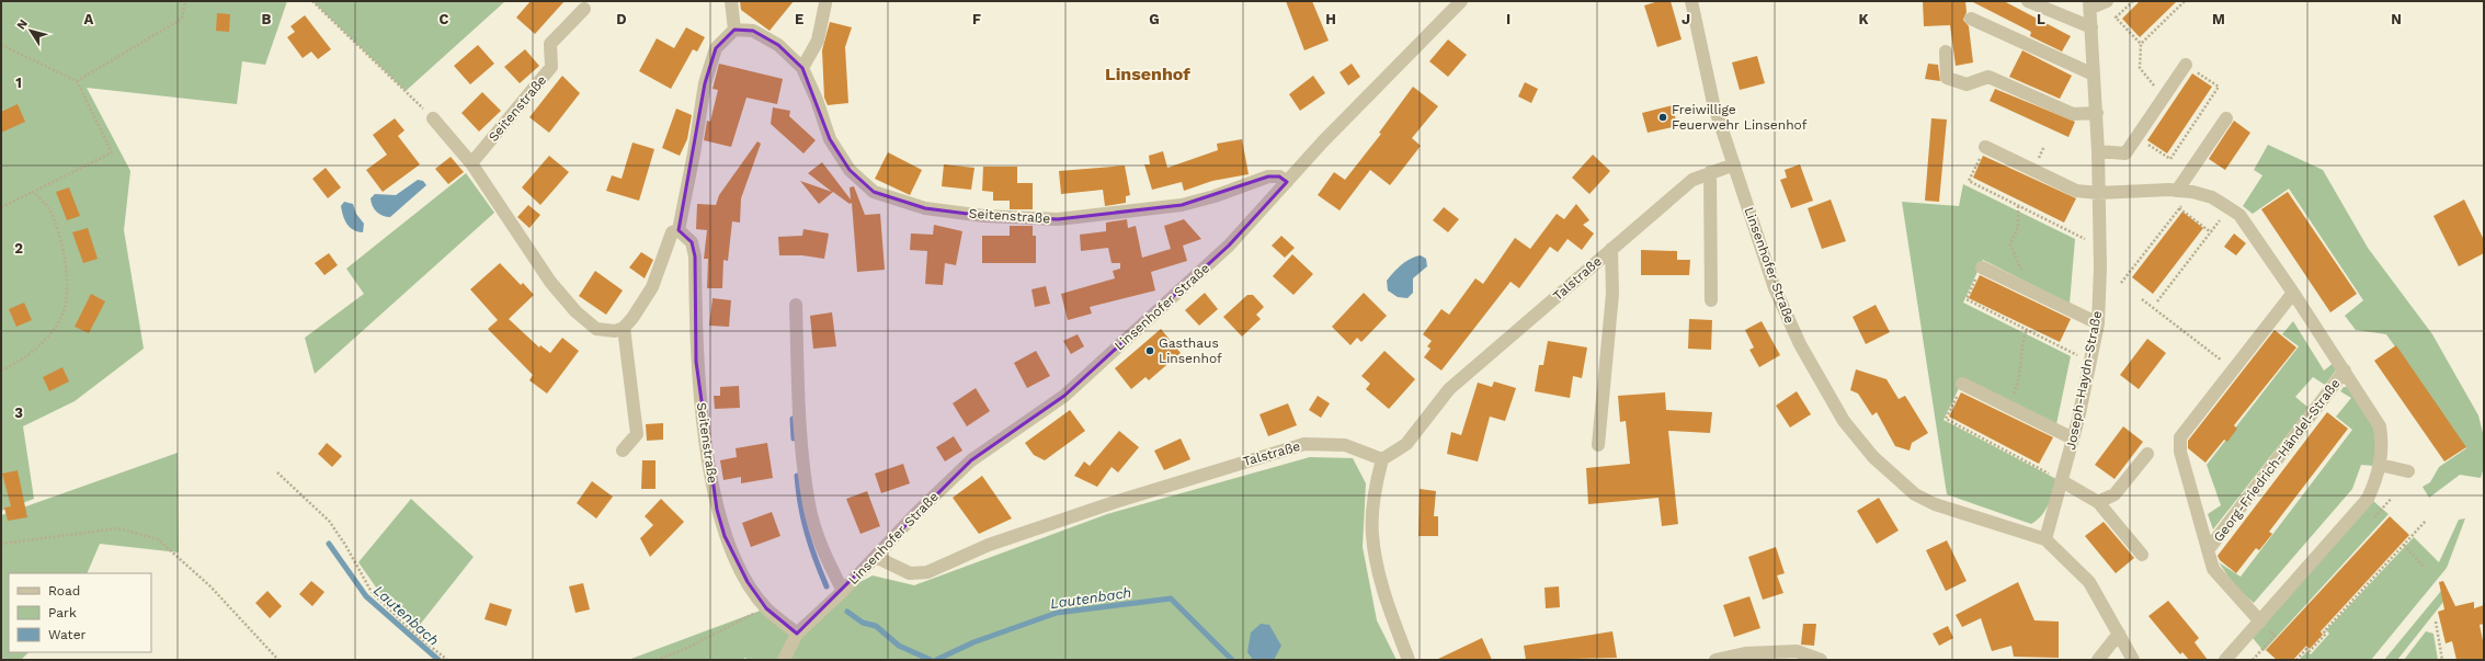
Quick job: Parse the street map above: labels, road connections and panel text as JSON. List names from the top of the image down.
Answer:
{
  "streets": {
    "street": [
      "Seitenstraße",
      "Linsenhofer Straße",
      "Talstraße",
      "Joseph-Haydn-Straße",
      "Georg-Friedrich-Händel-Straße"
    ]
  },
  "crossings": [
    ["Seitenstraße", "Linsenhofer Straße"],
    ["Linsenhofer Straße", "Talstraße"],
    ["Linsenhofer Straße", "Joseph-Haydn-Straße"],
    ["Joseph-Haydn-Straße", "Georg-Friedrich-Händel-Straße"]
  ],
  "districts": ["Linsenhof"],
  "water": ["Lautenbach"],
  "places": ["Freiwillige Feuerwehr Linsenhof", "Gasthaus Linsenhof"],
  "legend": ["Road", "Park", "Water"],
  "north": "top left",
  "grid": {
    "columns": [
      "A",
      "B",
      "C",
      "D",
      "E",
      "F",
      "G",
      "H",
      "I",
      "J",
      "K",
      "L",
      "M",
      "N"
    ],
    "rows": ["1", "2", "3"]
  }
}
